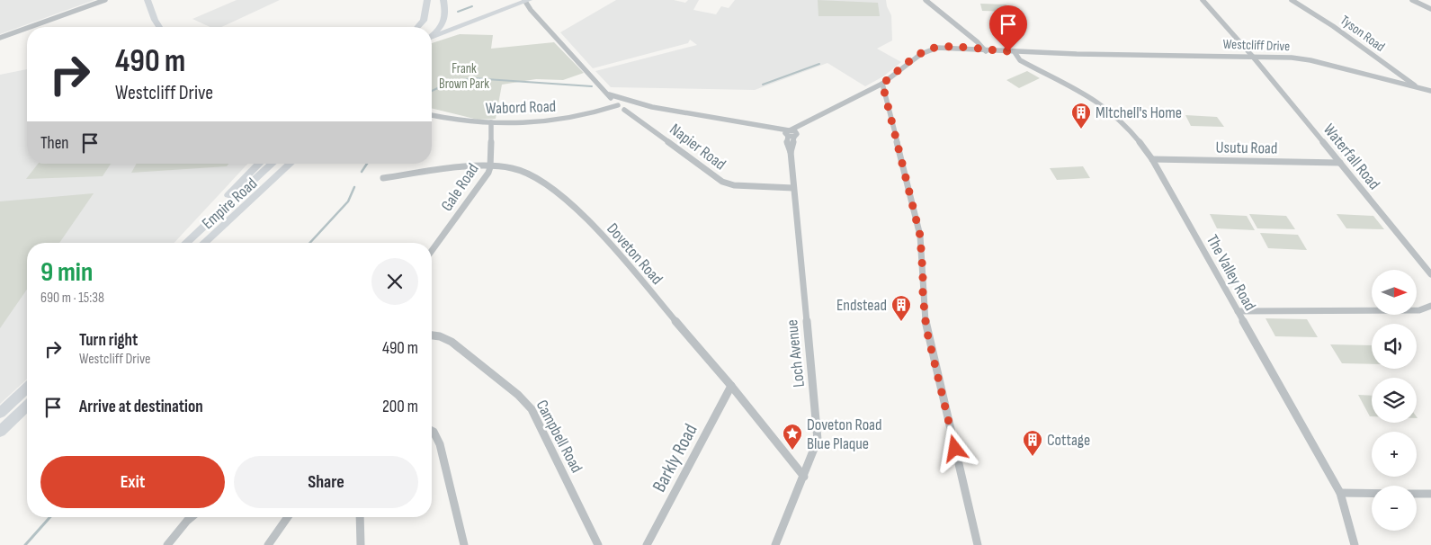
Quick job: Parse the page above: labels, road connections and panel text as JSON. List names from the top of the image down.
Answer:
{
  "streets": {
    "main road": ["Empire Road"],
    "street": [
      "Tyson Road",
      "Westcliff Drive",
      "Wabord Road",
      "Napier Road",
      "Usutu Road",
      "Waterfall Road",
      "Gale Road",
      "Doveton Road",
      "The Valley Road",
      "Loch Avenue",
      "Campbell Road",
      "Barkly Road"
    ]
  },
  "crossings": [
    ["Tyson Road", "Westcliff Drive"],
    ["Westcliff Drive", "Waterfall Road"],
    ["Westcliff Drive", "The Valley Road"],
    ["Westcliff Drive", "Loch Avenue"],
    ["Wabord Road", "Napier Road"],
    ["Wabord Road", "Gale Road"],
    ["Napier Road", "Loch Avenue"],
    ["Usutu Road", "Waterfall Road"],
    ["Usutu Road", "The Valley Road"],
    ["Gale Road", "Doveton Road"],
    ["Doveton Road", "Loch Avenue"],
    ["Doveton Road", "Barkly Road"]
  ],
  "parks": ["Frank Brown Park"],
  "places": {
    "building": ["MItchell's Home", "Endstead", "Cottage"],
    "place": ["Doveton Road Blue Plaque"]
  },
  "north": "right",
  "page": {
    "turn": ["490 m", "Westcliff Drive"],
    "then": "Then",
    "heading": ["9 min", "690 m · 15:38"],
    "map_buttons": ["+", "−"],
    "list": [
      {
        "name": "Turn right",
        "note": "Westcliff Drive",
        "value": "490 m"
      },
      {
        "name": "Arrive at destination",
        "value": "200 m"
      }
    ],
    "buttons": ["Exit", "Share"]
  }
}
